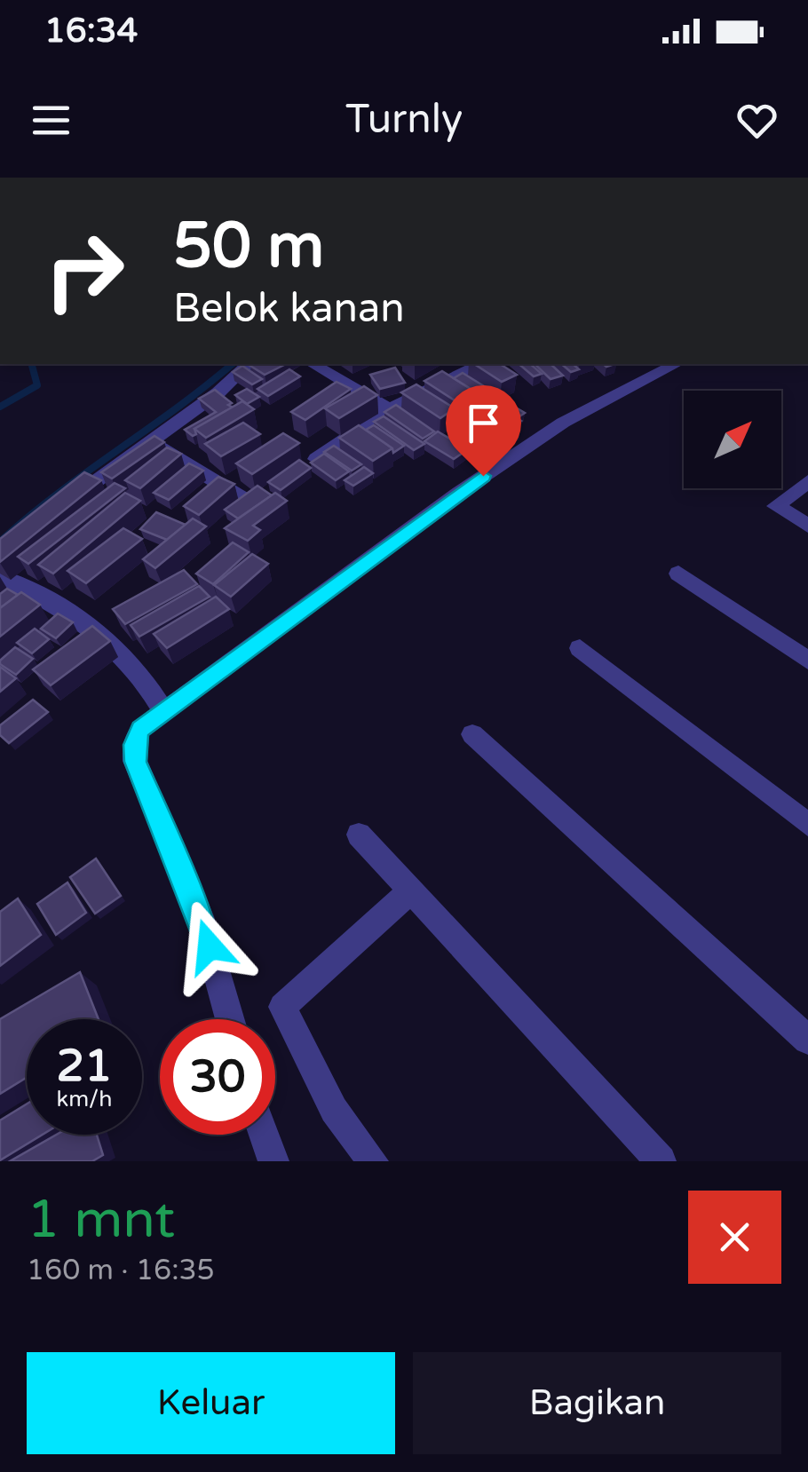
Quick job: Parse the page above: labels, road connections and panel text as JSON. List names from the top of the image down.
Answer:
{
  "north": "top right",
  "page": {
    "status": "16:34",
    "header": "Turnly",
    "turn": ["50 m", "Belok kanan"],
    "speed": "21 km/h",
    "limit": "30",
    "heading": ["1 mnt", "160 m · 16:35"],
    "buttons": ["Keluar", "Bagikan"]
  }
}
